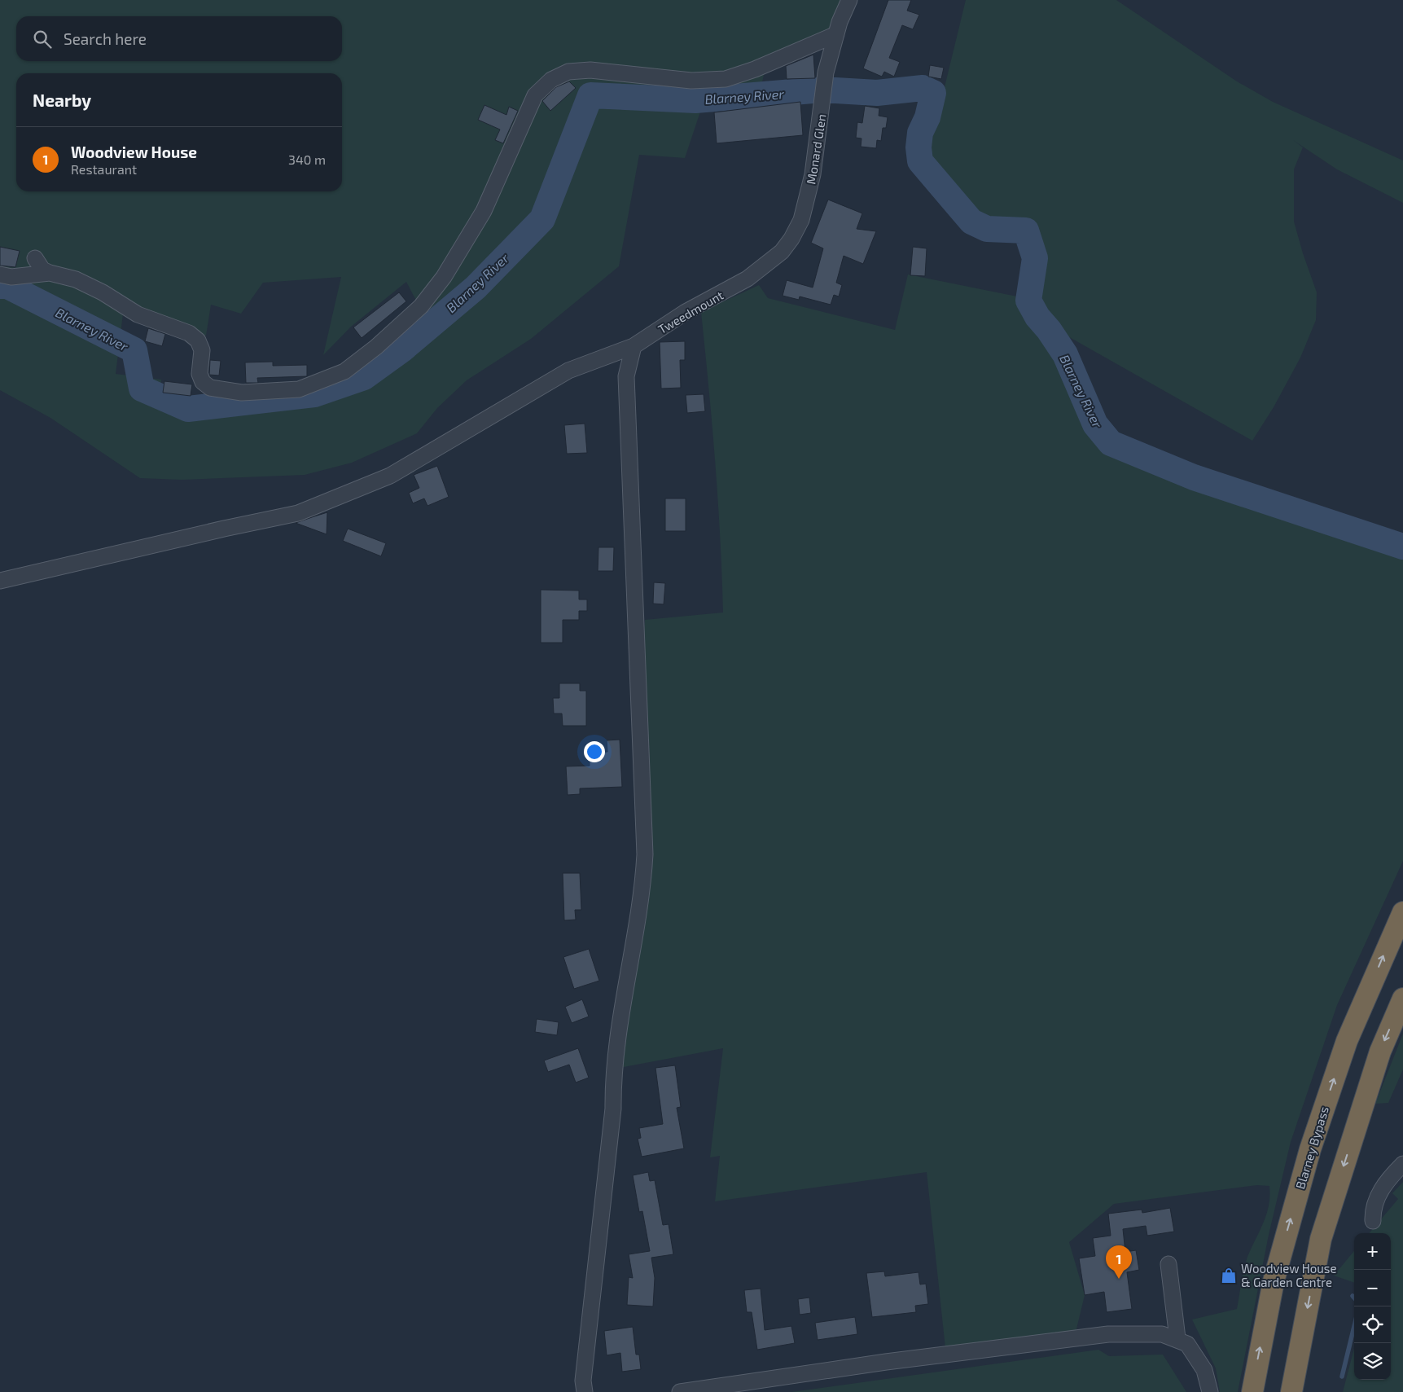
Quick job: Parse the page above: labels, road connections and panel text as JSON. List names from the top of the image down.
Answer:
{
  "streets": {
    "highway": ["Blarney Bypass"],
    "street": ["Monard Glen", "Tweedmount"]
  },
  "crossings": [
    ["Monard Glen", "Tweedmount"]
  ],
  "water": ["Blarney River"],
  "places": {
    "shop": ["Woodview House & Garden Centre"]
  },
  "page": {
    "search": "Search here",
    "heading": "Nearby",
    "list": [
      {
        "mark": "1",
        "name": "Woodview House",
        "note": "Restaurant",
        "value": "340 m"
      }
    ],
    "map_buttons": ["+", "−"],
    "pins": "1"
  }
}
